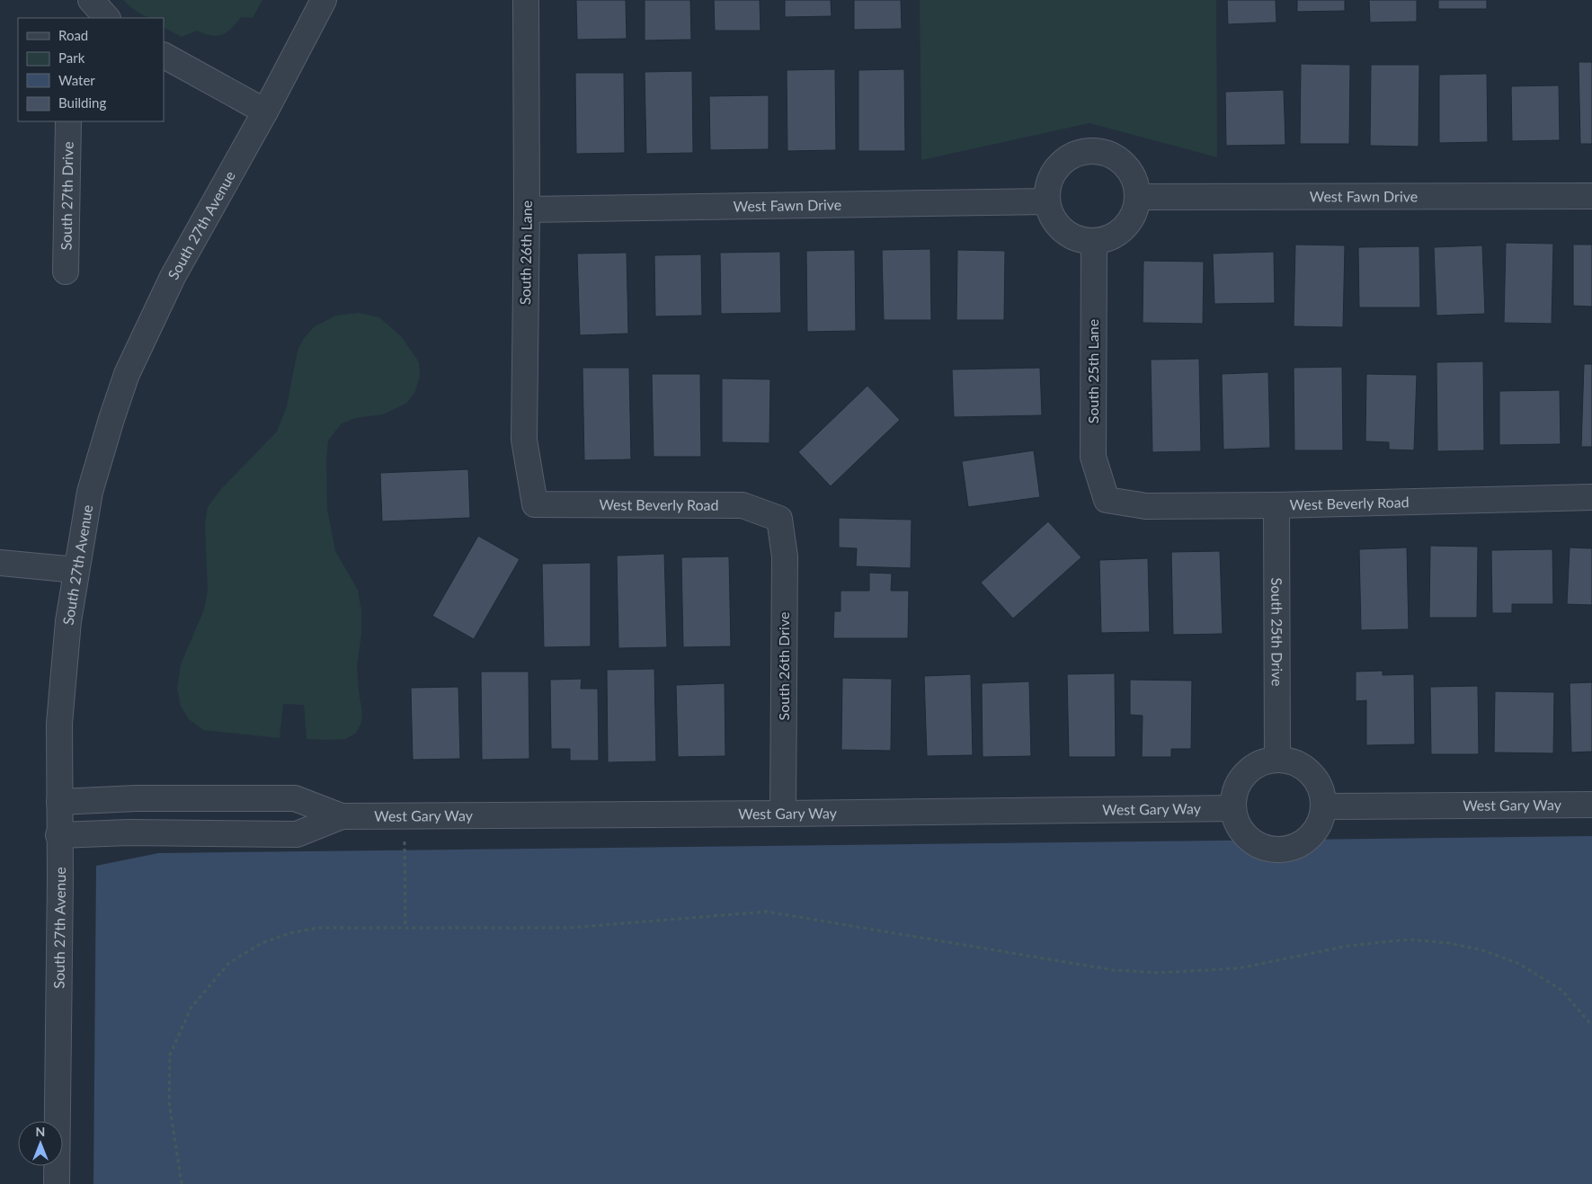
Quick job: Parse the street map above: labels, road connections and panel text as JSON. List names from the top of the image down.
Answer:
{
  "streets": {
    "street": [
      "South 27th Drive",
      "West Fawn Drive",
      "South 27th Avenue",
      "South 26th Lane",
      "South 25th Lane",
      "West Beverly Road",
      "South 25th Drive",
      "South 26th Drive",
      "West Gary Way"
    ]
  },
  "crossings": [
    ["West Fawn Drive", "South 26th Lane"],
    ["West Fawn Drive", "South 25th Lane"],
    ["South 27th Avenue", "West Gary Way"],
    ["South 26th Lane", "West Beverly Road"],
    ["South 25th Lane", "West Beverly Road"],
    ["West Beverly Road", "South 25th Drive"],
    ["West Beverly Road", "South 26th Drive"],
    ["South 25th Drive", "West Gary Way"],
    ["South 26th Drive", "West Gary Way"]
  ],
  "legend": [
    "Road",
    "Park",
    "Water",
    "Building"
  ],
  "north": "top"
}
